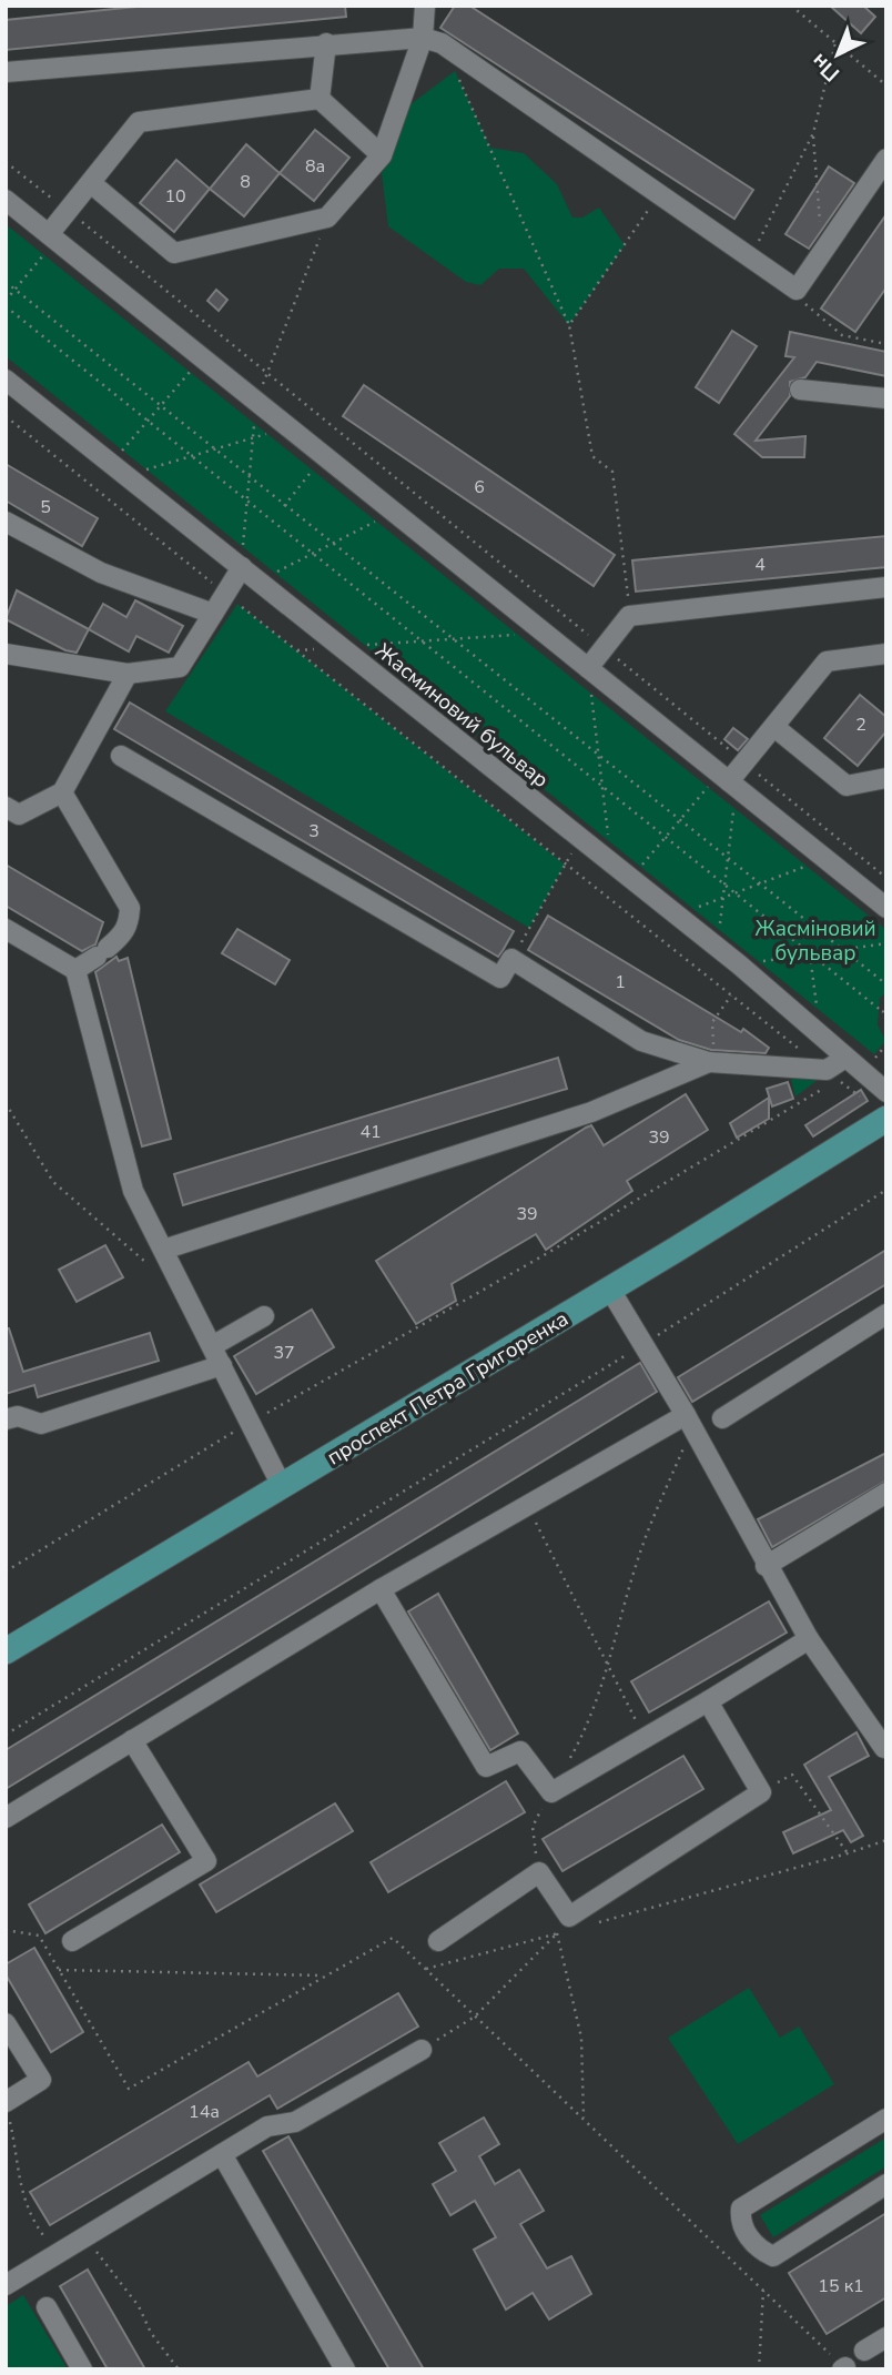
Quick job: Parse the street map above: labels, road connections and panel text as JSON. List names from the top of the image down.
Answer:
{
  "streets": {
    "main road": ["проспект Петра Григоренка"],
    "street": ["Жасминовий бульвар"]
  },
  "parks": ["Жасміновий бульвар"],
  "house_numbers": [
    "8а",
    "8",
    "10",
    "6",
    "5",
    "4",
    "2",
    "3",
    "1",
    "41",
    "39",
    "39",
    "37",
    "14а",
    "15 к1"
  ],
  "north": "bottom left"
}
